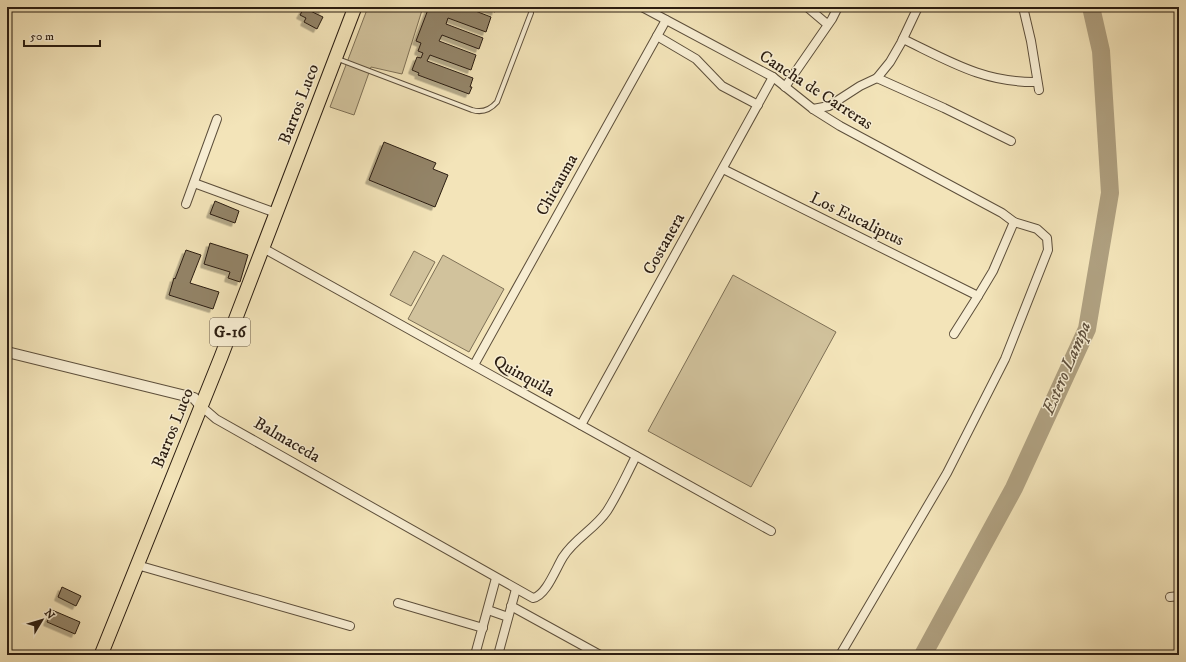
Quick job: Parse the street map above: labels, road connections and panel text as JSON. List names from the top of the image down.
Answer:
{
  "streets": {
    "main road": ["Barros Luco", "G-16"],
    "street": [
      "Cancha de Carreras",
      "Chicauma",
      "Los Eucaliptus",
      "Costanera",
      "Quinquila",
      "Balmaceda"
    ]
  },
  "crossings": [
    ["Cancha de Carreras", "Chicauma"],
    ["Cancha de Carreras", "Costanera"],
    ["Barros Luco", "Quinquila"],
    ["Barros Luco", "Balmaceda"],
    ["Chicauma", "Quinquila"],
    ["Los Eucaliptus", "Costanera"],
    ["Costanera", "Quinquila"],
    ["Quinquila", "Balmaceda"]
  ],
  "water": ["Estero Lampa"],
  "scale_bar": "50 m",
  "north": "top right"
}
